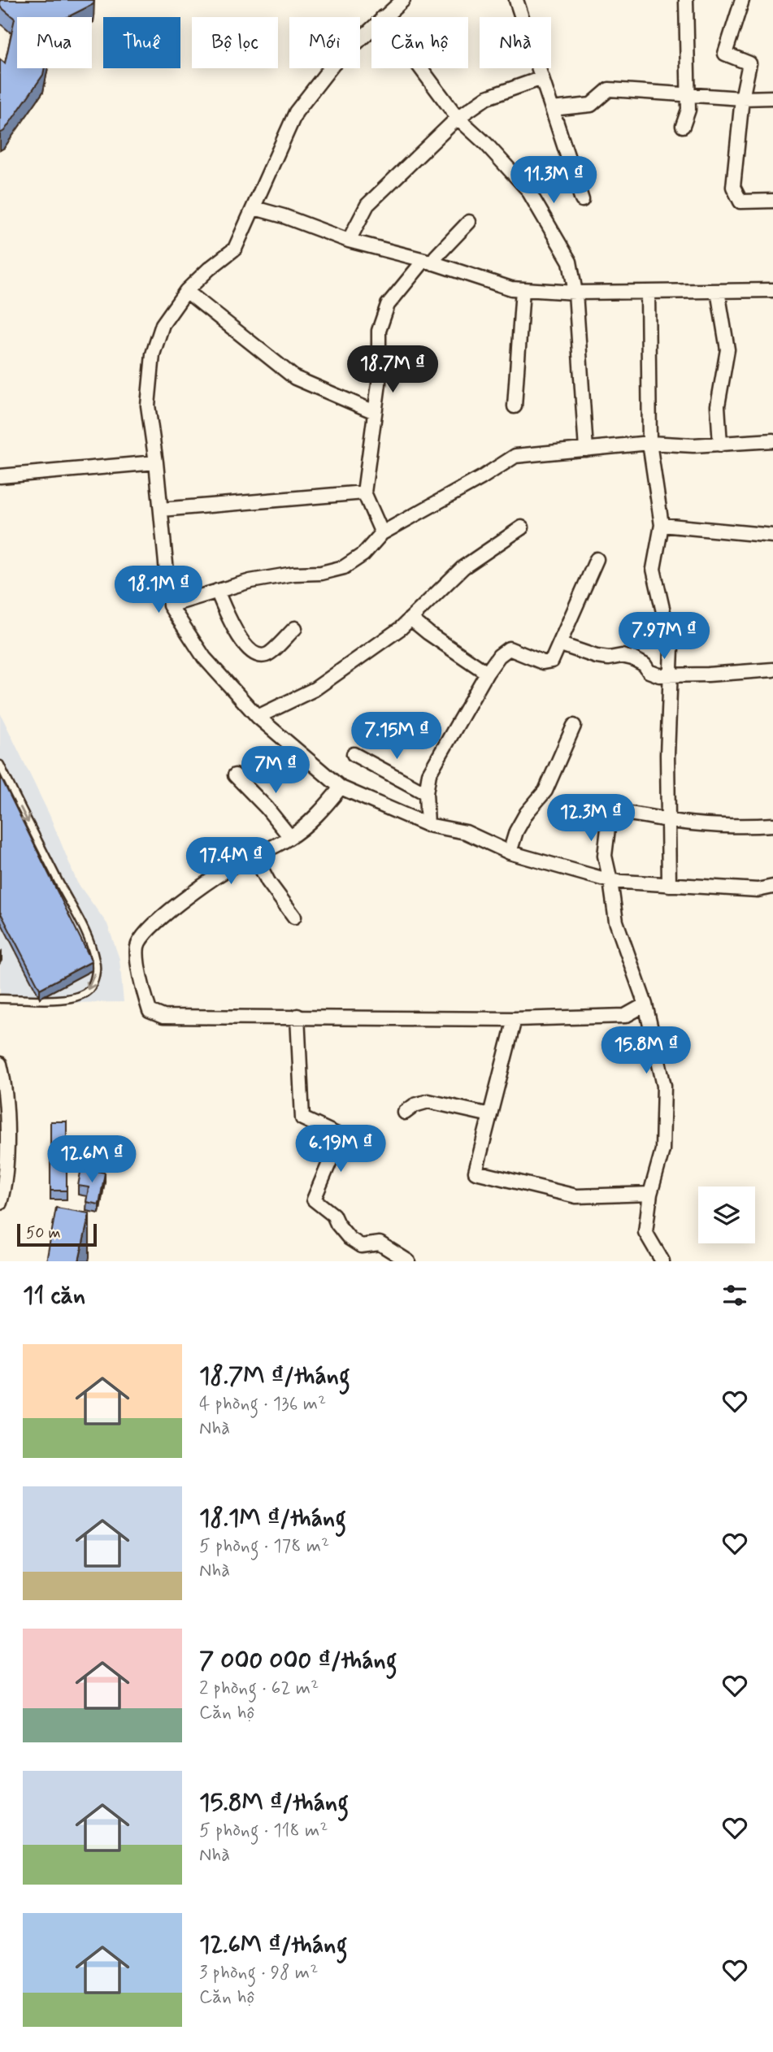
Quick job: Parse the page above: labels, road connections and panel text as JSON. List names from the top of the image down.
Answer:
{
  "scale_bar": "50 m",
  "page": {
    "chip": [
      "Mua",
      "Thuê",
      "Bộ lọc",
      "Mới",
      "Căn hộ",
      "Nhà"
    ],
    "price": [
      "11.3M ₫",
      "18.7M ₫",
      "18.1M ₫",
      "7.97M ₫",
      "7.15M ₫",
      "7M ₫",
      "12.3M ₫",
      "17.4M ₫",
      "15.8M ₫",
      "6.19M ₫",
      "12.6M ₫"
    ],
    "scale": "50 m",
    "heading": "11 căn",
    "list": [
      {
        "name": "18.7M ₫/tháng",
        "note": "4 phòng · 136 m² · Nhà"
      },
      {
        "name": "18.1M ₫/tháng",
        "note": "5 phòng · 178 m² · Nhà"
      },
      {
        "name": "7 000 000 ₫/tháng",
        "note": "2 phòng · 62 m² · Căn hộ"
      },
      {
        "name": "15.8M ₫/tháng",
        "note": "5 phòng · 118 m² · Nhà"
      },
      {
        "name": "12.6M ₫/tháng",
        "note": "3 phòng · 98 m² · Căn hộ"
      }
    ]
  }
}
